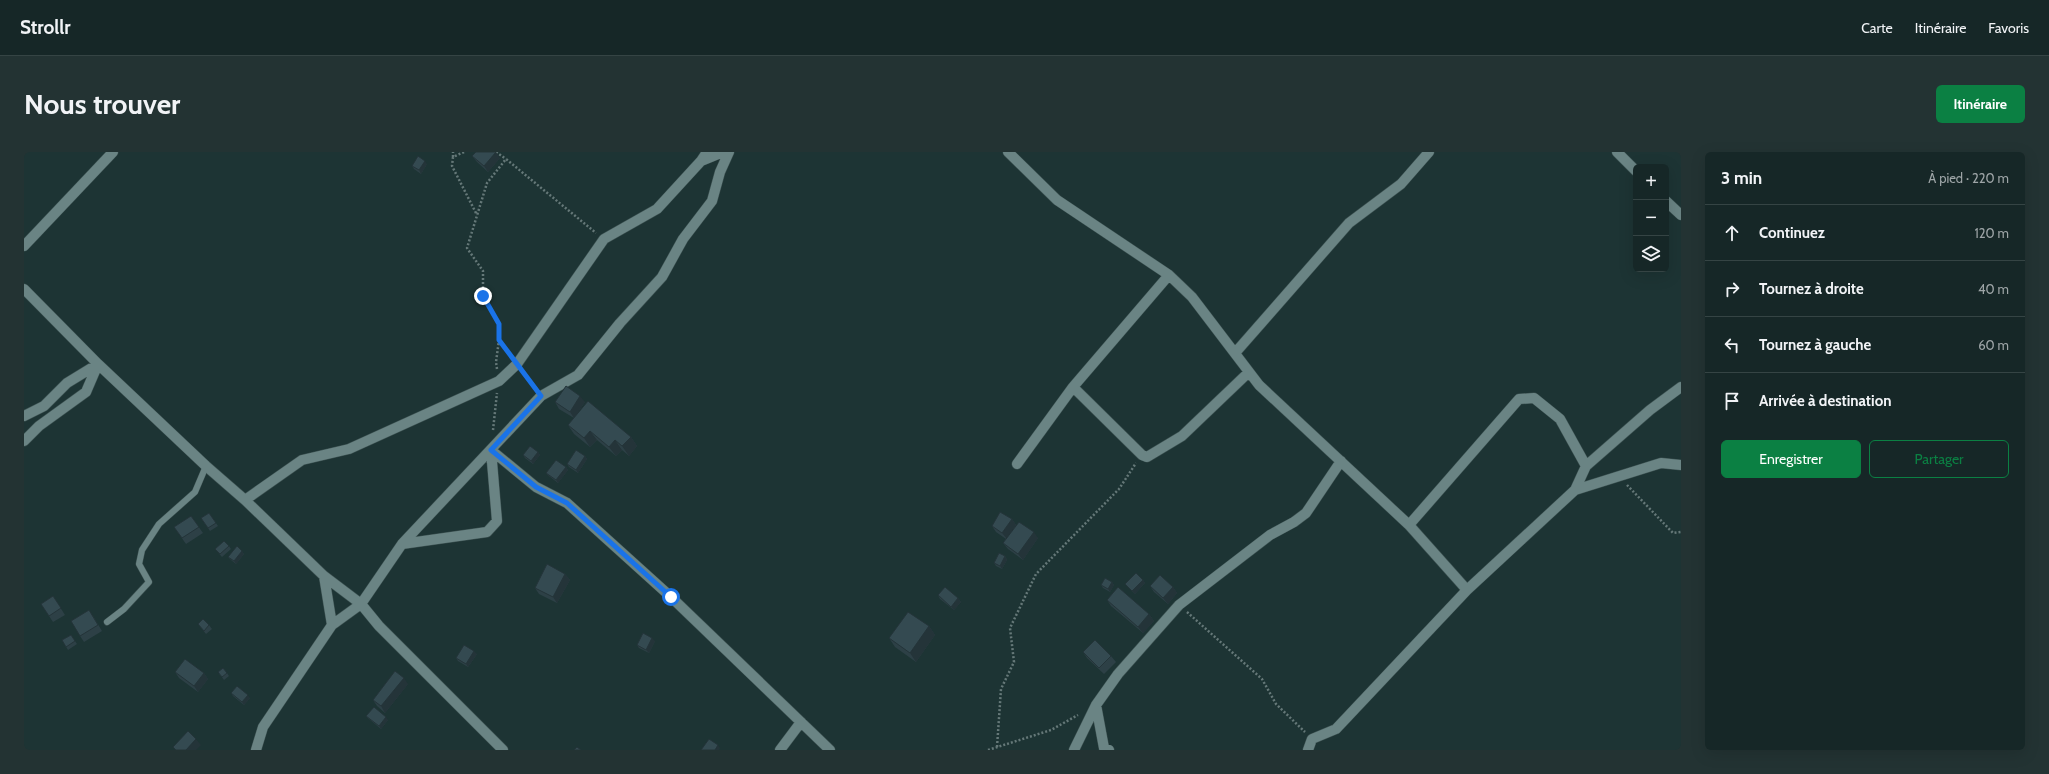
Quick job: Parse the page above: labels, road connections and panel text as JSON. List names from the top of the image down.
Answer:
{
  "page": {
    "header": "Strollr",
    "nav": ["Carte", "Itinéraire", "Favoris"],
    "buttons": [
      "Itinéraire",
      ["Enregistrer", "Partager"]
    ],
    "title": "Nous trouver",
    "heading": ["3 min", "À pied · 220 m"],
    "map_buttons": ["+", "−"],
    "list": [
      ["Continuez", "120 m"],
      ["Tournez à droite", "40 m"],
      ["Tournez à gauche", "60 m"],
      "Arrivée à destination"
    ]
  }
}
